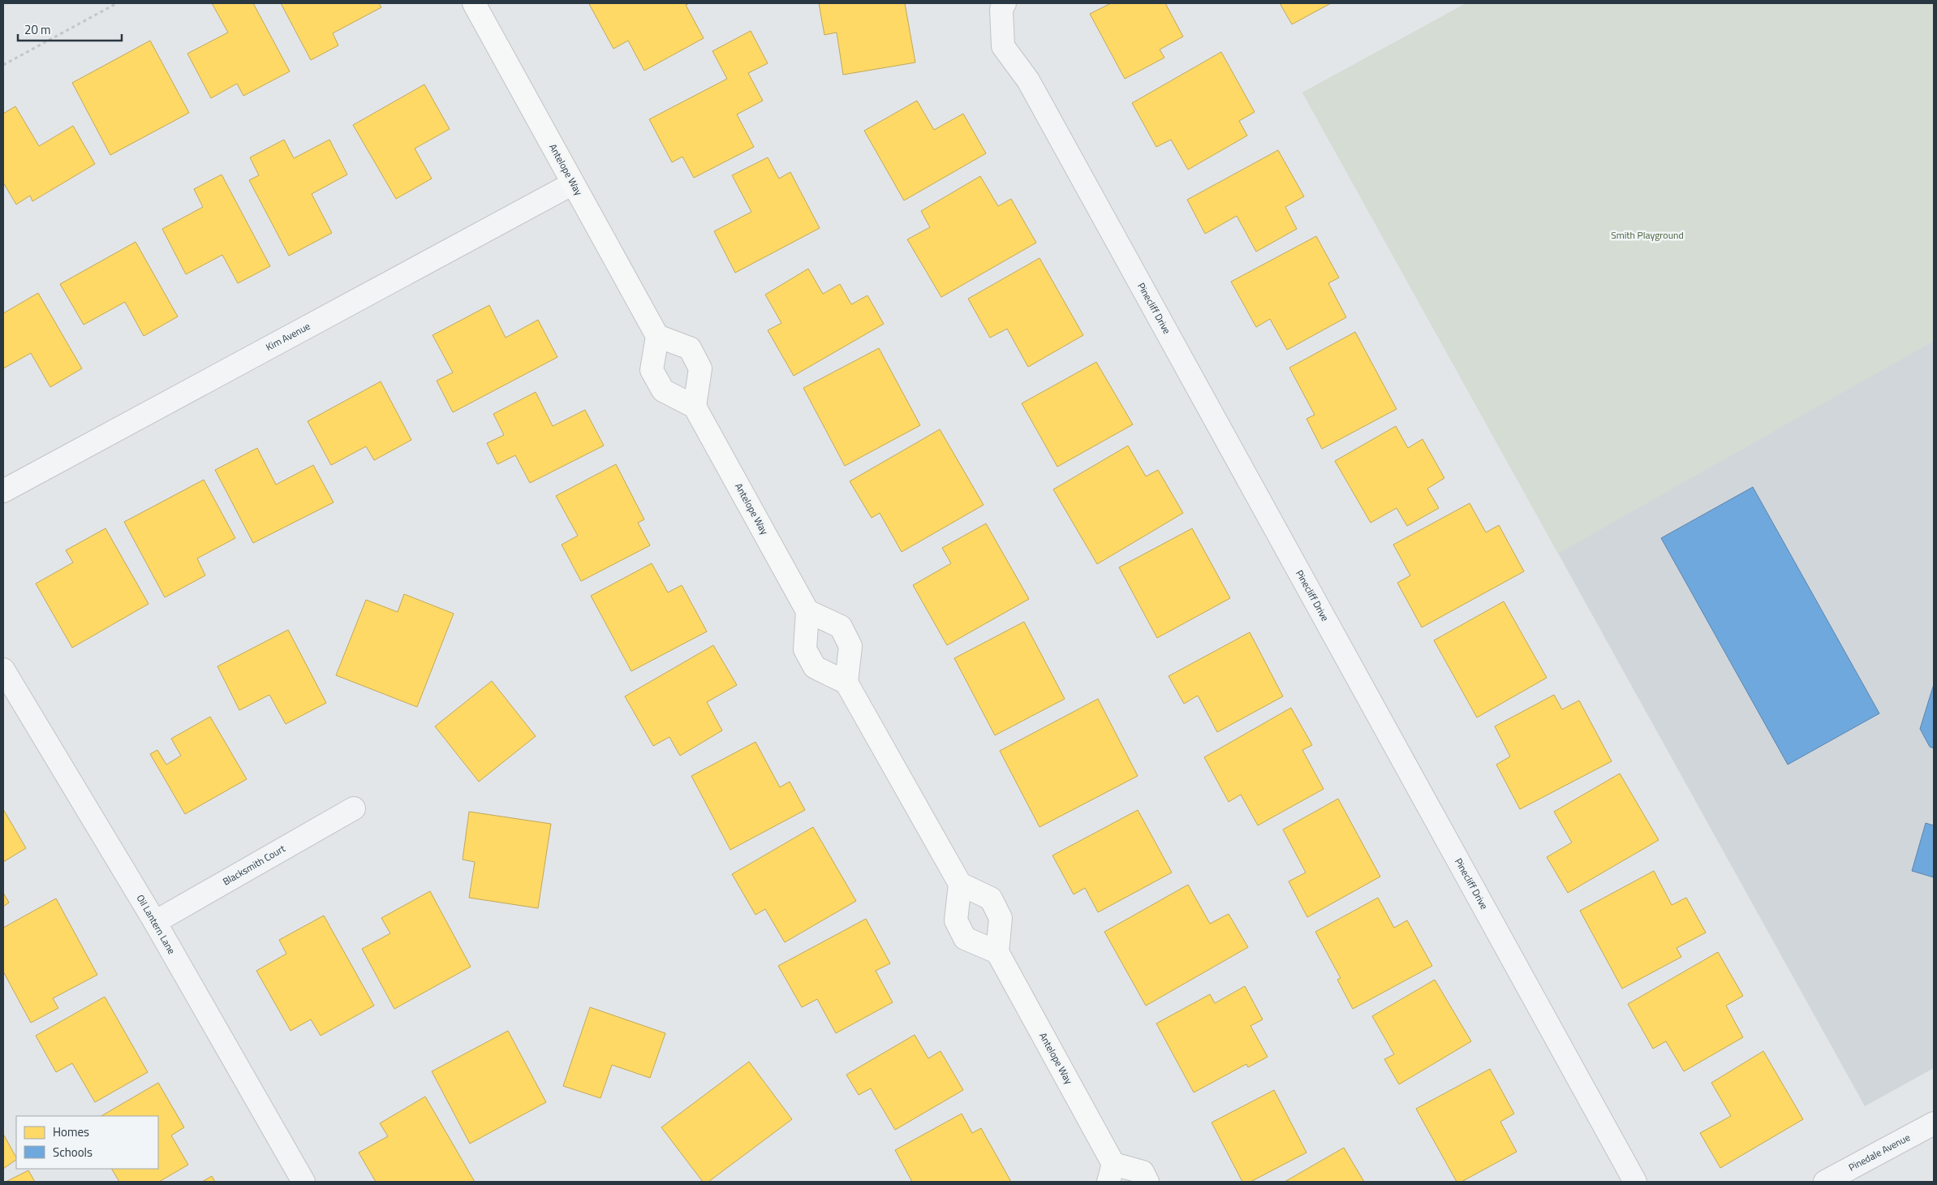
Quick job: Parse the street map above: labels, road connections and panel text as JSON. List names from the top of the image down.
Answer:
{
  "streets": {
    "street": [
      "Antelope Way",
      "Pinecliff Drive",
      "Kim Avenue",
      "Blacksmith Court",
      "Oil Lantern Lane",
      "Pinedale Avenue"
    ]
  },
  "crossings": [
    ["Antelope Way", "Kim Avenue"],
    ["Blacksmith Court", "Oil Lantern Lane"]
  ],
  "parks": ["Smith Playground"],
  "legend": ["Homes", "Schools"],
  "scale_bar": "20 m"
}
